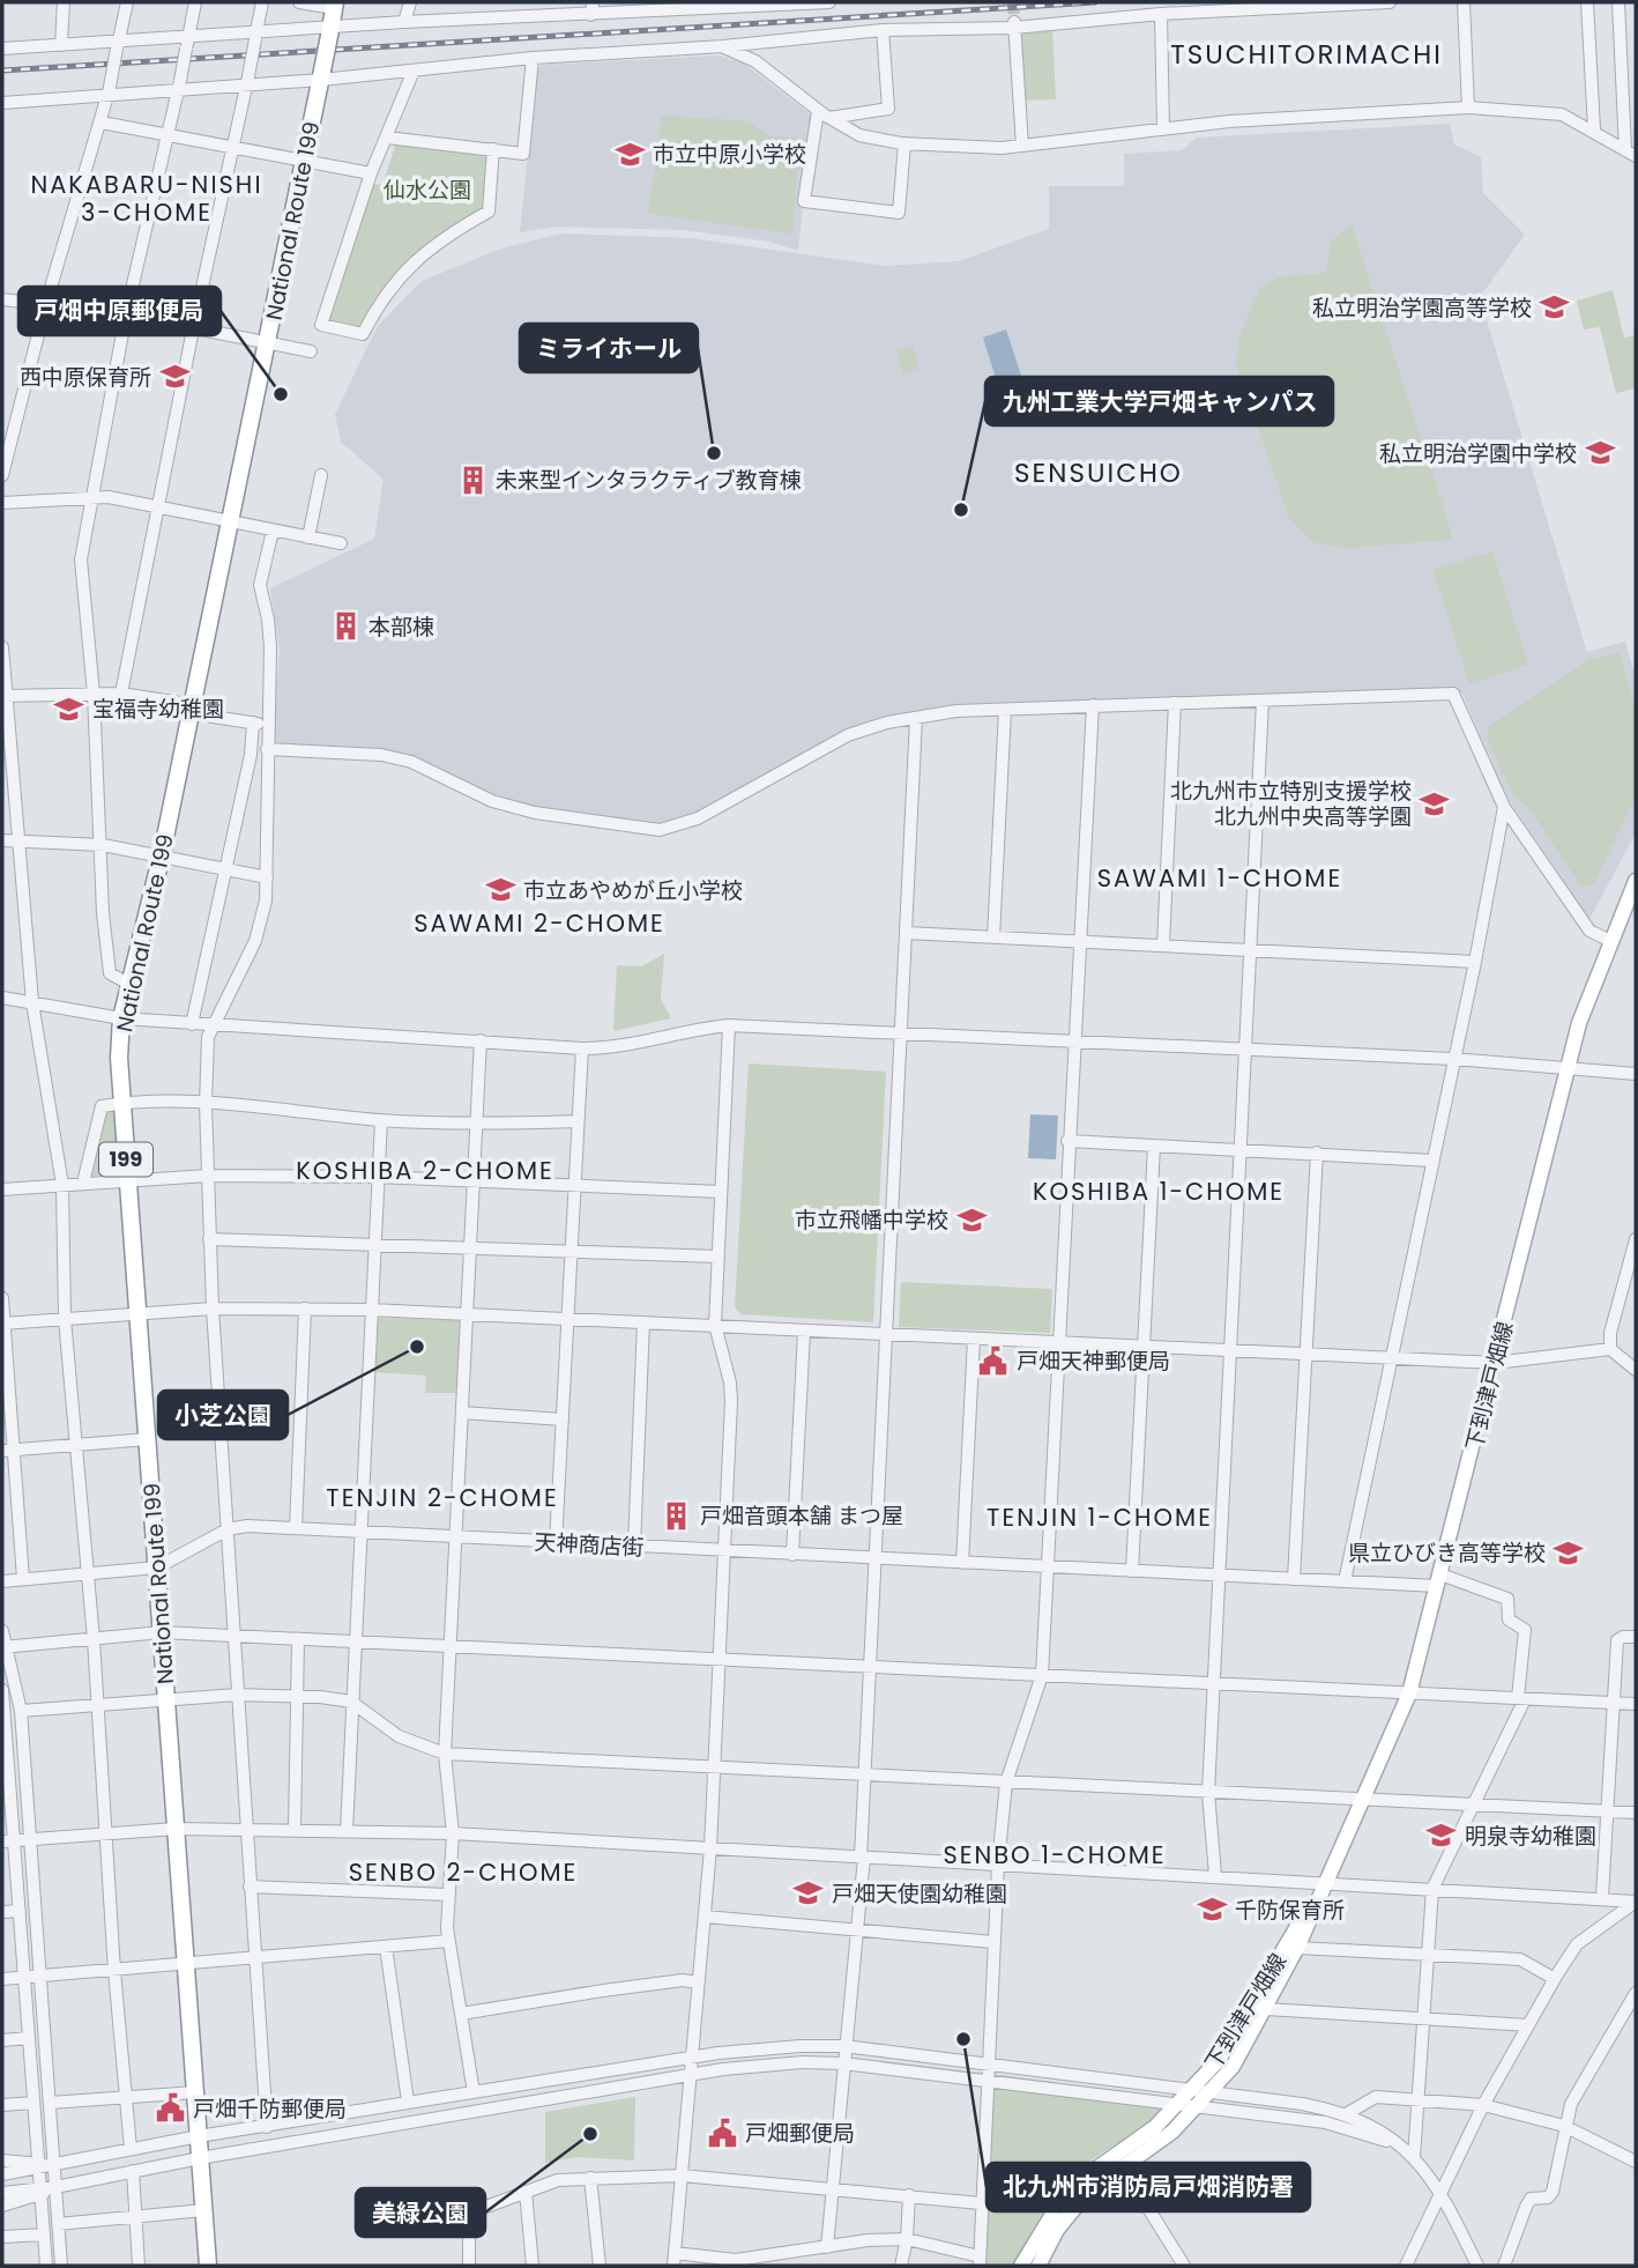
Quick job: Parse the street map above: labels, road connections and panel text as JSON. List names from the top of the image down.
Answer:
{
  "streets": {
    "highway": ["National Route 199", "199"],
    "main road": ["下到津戸畑線"],
    "street": ["天神商店街"]
  },
  "crossings": [
    ["下到津戸畑線", "天神商店街"]
  ],
  "districts": [
    "TSUCHITORIMACHI",
    "NAKABARU-NISHI 3-CHOME",
    "SENSUICHO",
    "SAWAMI 1-CHOME",
    "SAWAMI 2-CHOME",
    "KOSHIBA 2-CHOME",
    "KOSHIBA 1-CHOME",
    "TENJIN 2-CHOME",
    "TENJIN 1-CHOME",
    "SENBO 1-CHOME",
    "SENBO 2-CHOME"
  ],
  "parks": ["仙水公園"],
  "places": {
    "school or university": [
      "市立中原小学校",
      "私立明治学園高等学校",
      "西中原保育所",
      "私立明治学園中学校",
      "宝福寺幼稚園",
      "北九州市立特別支援学校 北九州中央高等学園",
      "市立あやめが丘小学校",
      "市立飛幡中学校",
      "県立ひびき高等学校",
      "明泉寺幼稚園",
      "戸畑天使園幼稚園",
      "千防保育所"
    ],
    "other": [
      "戸畑中原郵便局",
      "ミライホール",
      "九州工業大学戸畑キャンパス",
      "小芝公園",
      "北九州市消防局戸畑消防署",
      "美緑公園"
    ],
    "building": ["未来型インタラクティブ教育棟", "本部棟", "戸畑音頭本舗 まつ屋"],
    "public building": ["戸畑天神郵便局", "戸畑千防郵便局", "戸畑郵便局"]
  }
}
